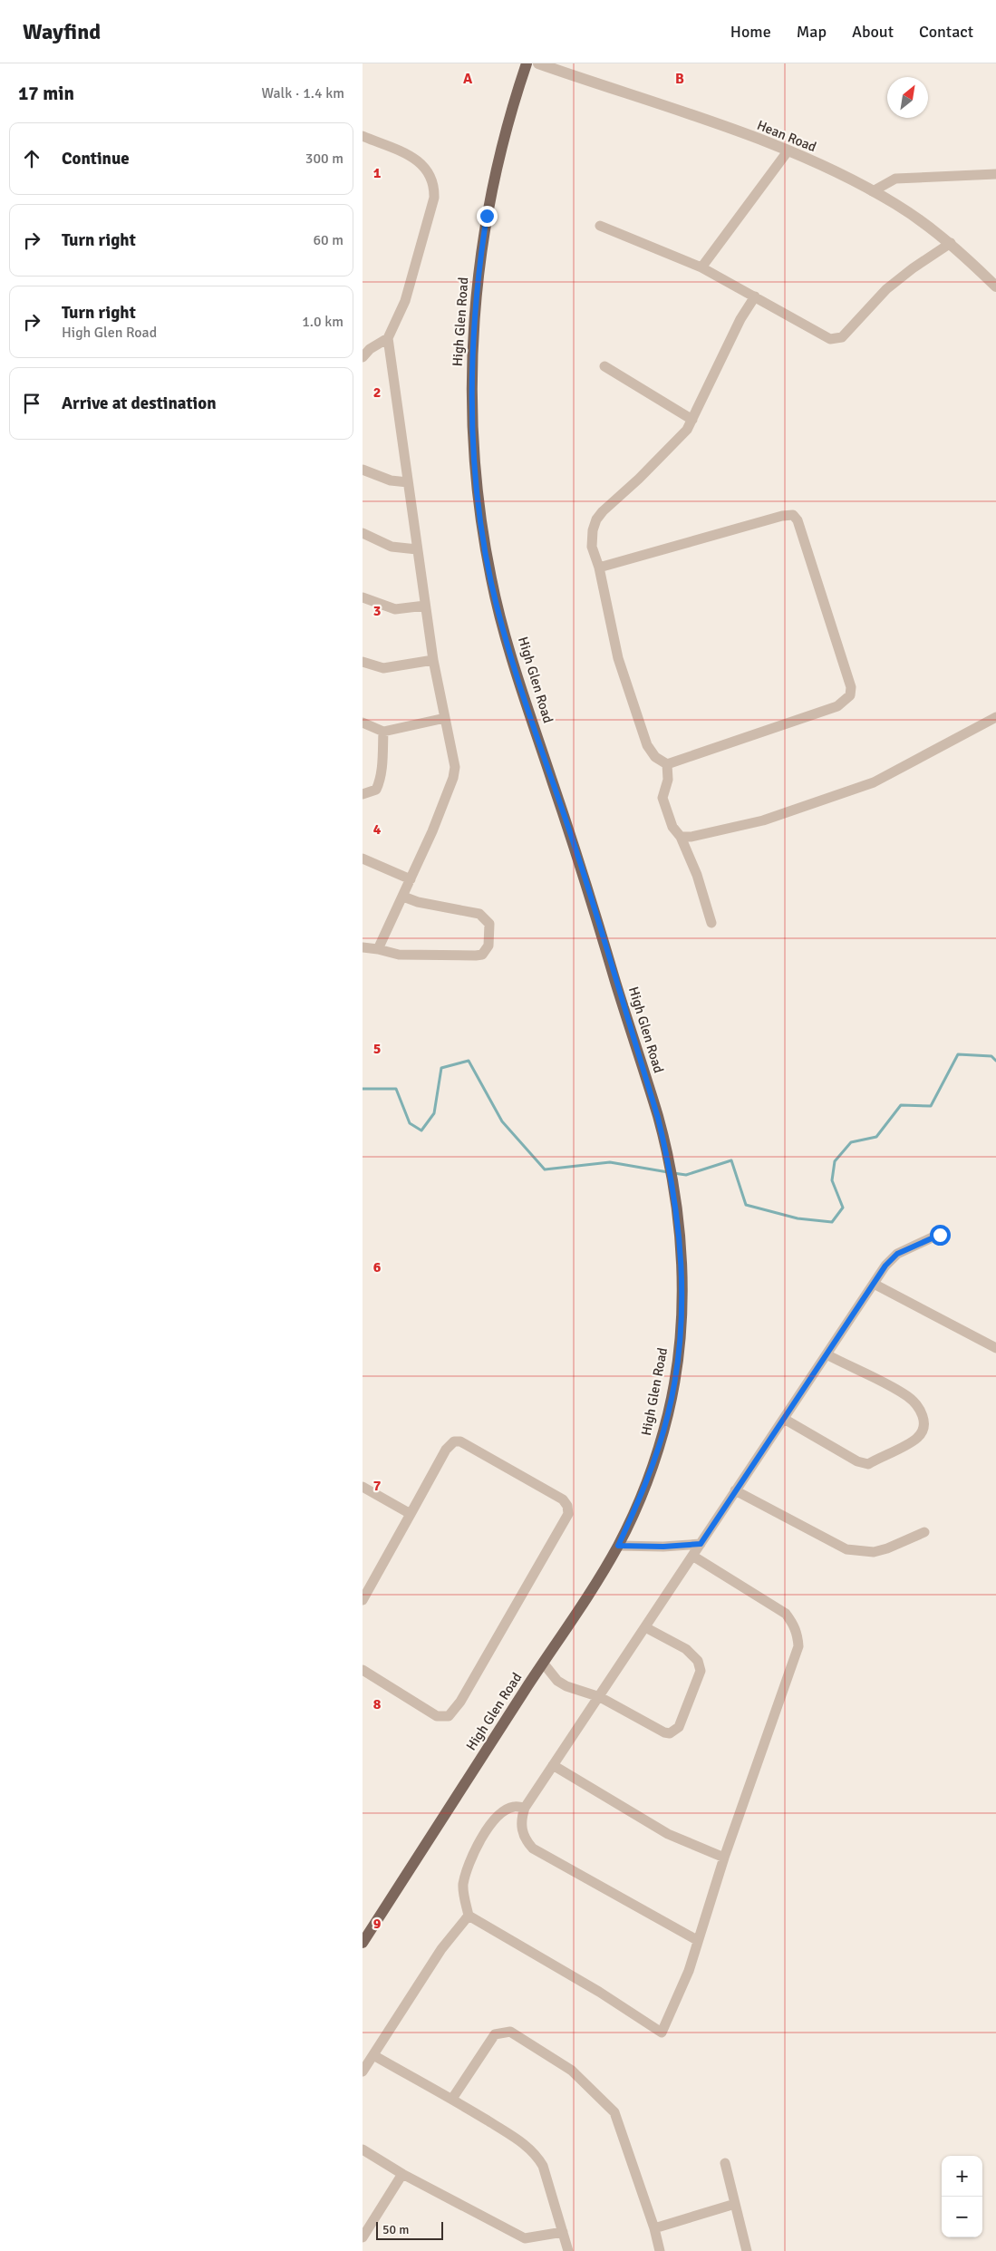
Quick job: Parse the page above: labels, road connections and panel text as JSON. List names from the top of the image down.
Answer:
{
  "streets": {
    "main road": ["High Glen Road"],
    "street": ["Hean Road"]
  },
  "scale_bar": "50 m",
  "north": "top right",
  "page": {
    "header": "Wayfind",
    "nav": [
      "Home",
      "Map",
      "About",
      "Contact"
    ],
    "heading": ["17 min", "Walk · 1.4 km"],
    "list": [
      ["Continue", "300 m"],
      ["Turn right", "60 m"],
      ["Turn right", "High Glen Road", "1.0 km"],
      "Arrive at destination"
    ],
    "map_buttons": ["+", "−"],
    "scale": "50 m"
  },
  "grid": {
    "columns": ["A", "B"],
    "rows": [
      "1",
      "2",
      "3",
      "4",
      "5",
      "6",
      "7",
      "8",
      "9"
    ]
  }
}
